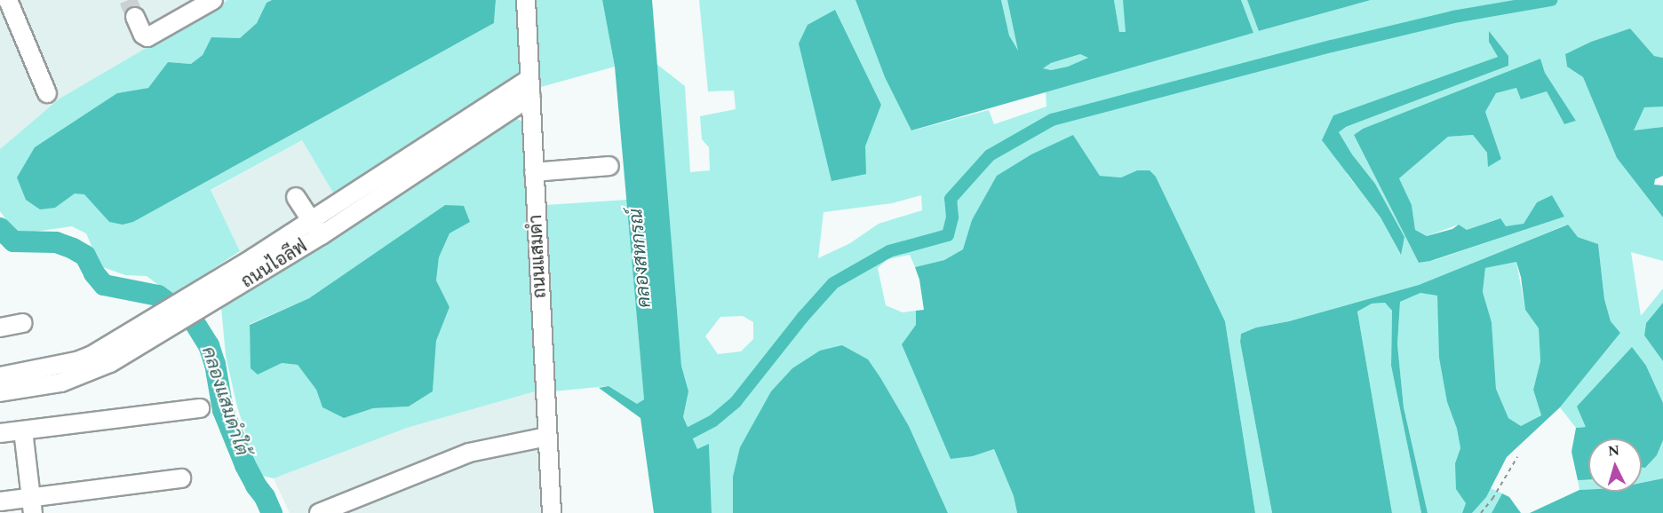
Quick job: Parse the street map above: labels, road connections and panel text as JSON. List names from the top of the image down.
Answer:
{
  "streets": {
    "street": ["ถนนแสมดำ", "ถนนไอลีฟ"]
  },
  "crossings": [
    ["ถนนแสมดำ", "ถนนไอลีฟ"]
  ],
  "water": ["คลองสหกรณ์", "คลองแสมดำใต้"],
  "north": "top"
}
